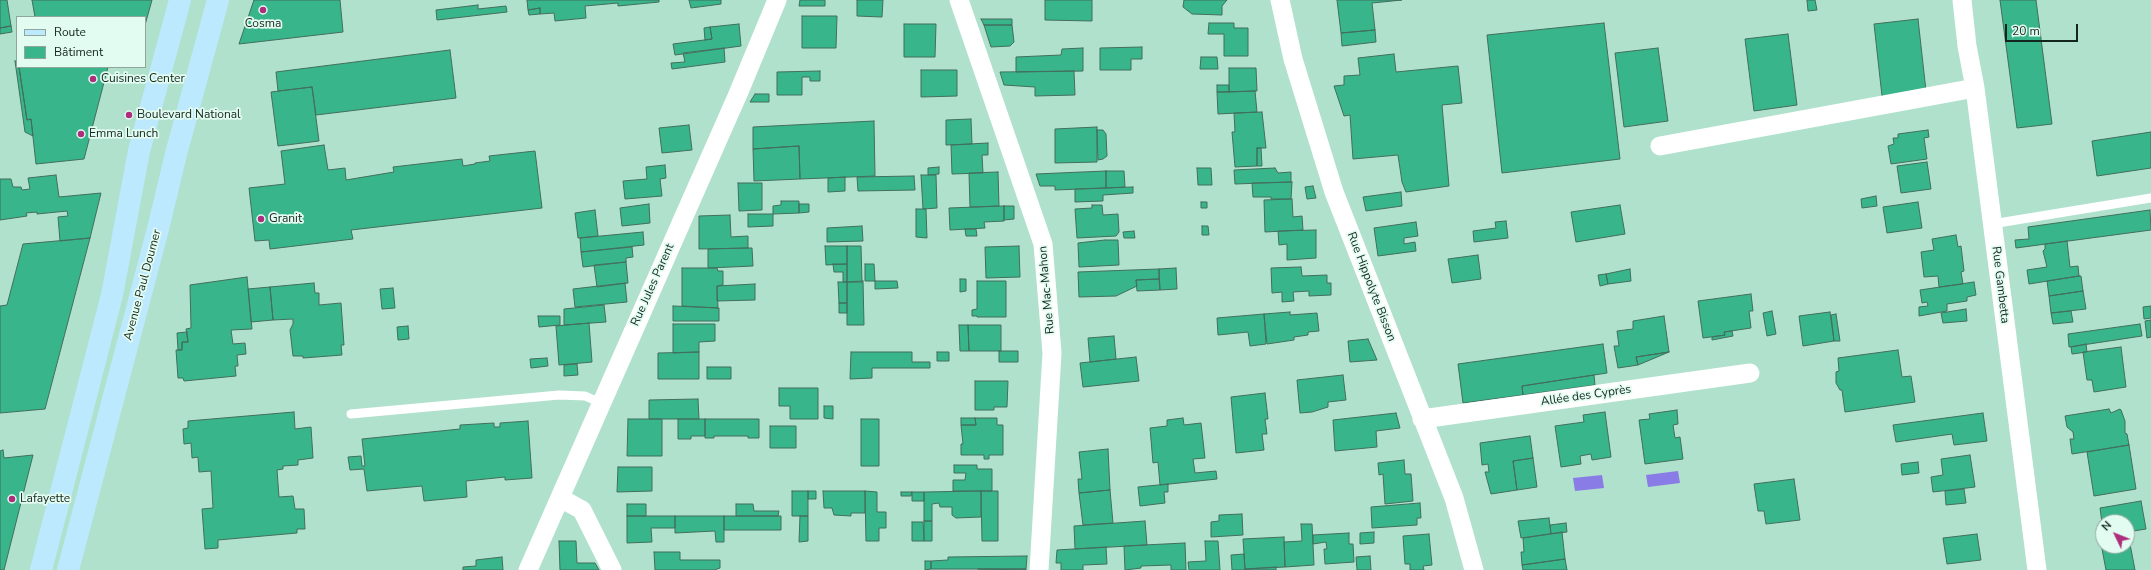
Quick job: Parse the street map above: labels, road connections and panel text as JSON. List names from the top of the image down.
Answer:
{
  "streets": {
    "main road": ["Avenue Paul Doumer"],
    "street": [
      "Rue Jules Parent",
      "Rue Gambetta",
      "Rue Hippolyte Bisson",
      "Rue Mac-Mahon",
      "Allée des Cyprès"
    ]
  },
  "crossings": [
    ["Rue Hippolyte Bisson", "Allée des Cyprès"]
  ],
  "places": [
    "Cosma",
    "Cuisines Center",
    "Boulevard National",
    "Emma Lunch",
    "Granit",
    "Lafayette"
  ],
  "legend": ["Route", "Bâtiment"],
  "scale_bar": "20 m",
  "north": "top left"
}
